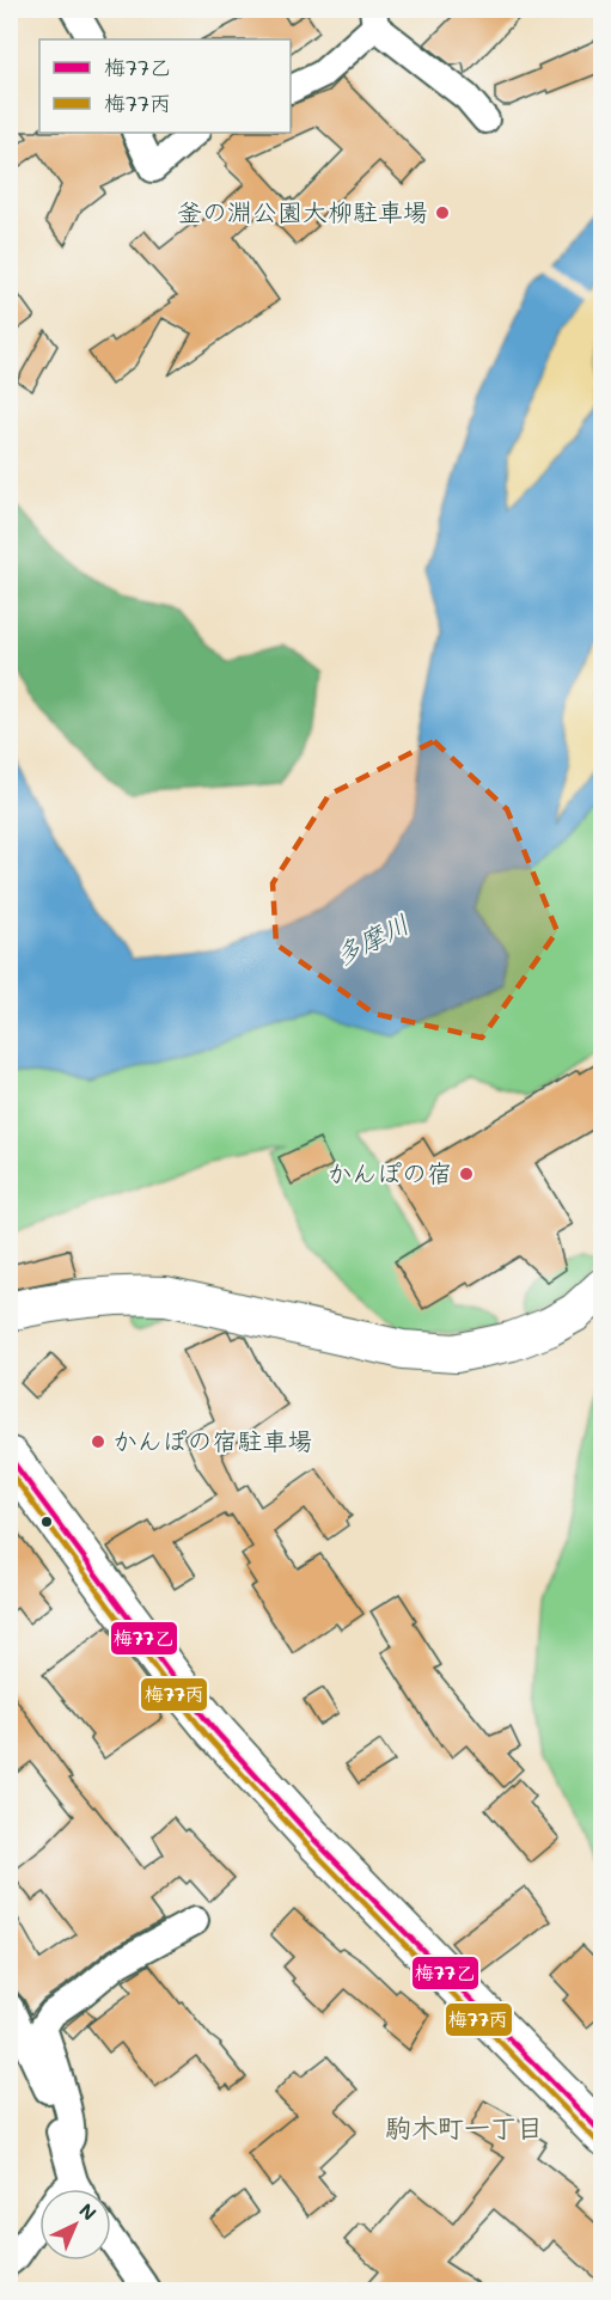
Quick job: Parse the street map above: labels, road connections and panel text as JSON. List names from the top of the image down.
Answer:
{
  "districts": ["駒木町一丁目"],
  "water": ["多摩川"],
  "places": ["釜の淵公園大柳駐車場", "かんぽの宿", "かんぽの宿駐車場"],
  "lines": ["transit line 梅77乙", "transit line 梅77丙"],
  "legend": ["梅77乙", "梅77丙"],
  "north": "top right"
}
